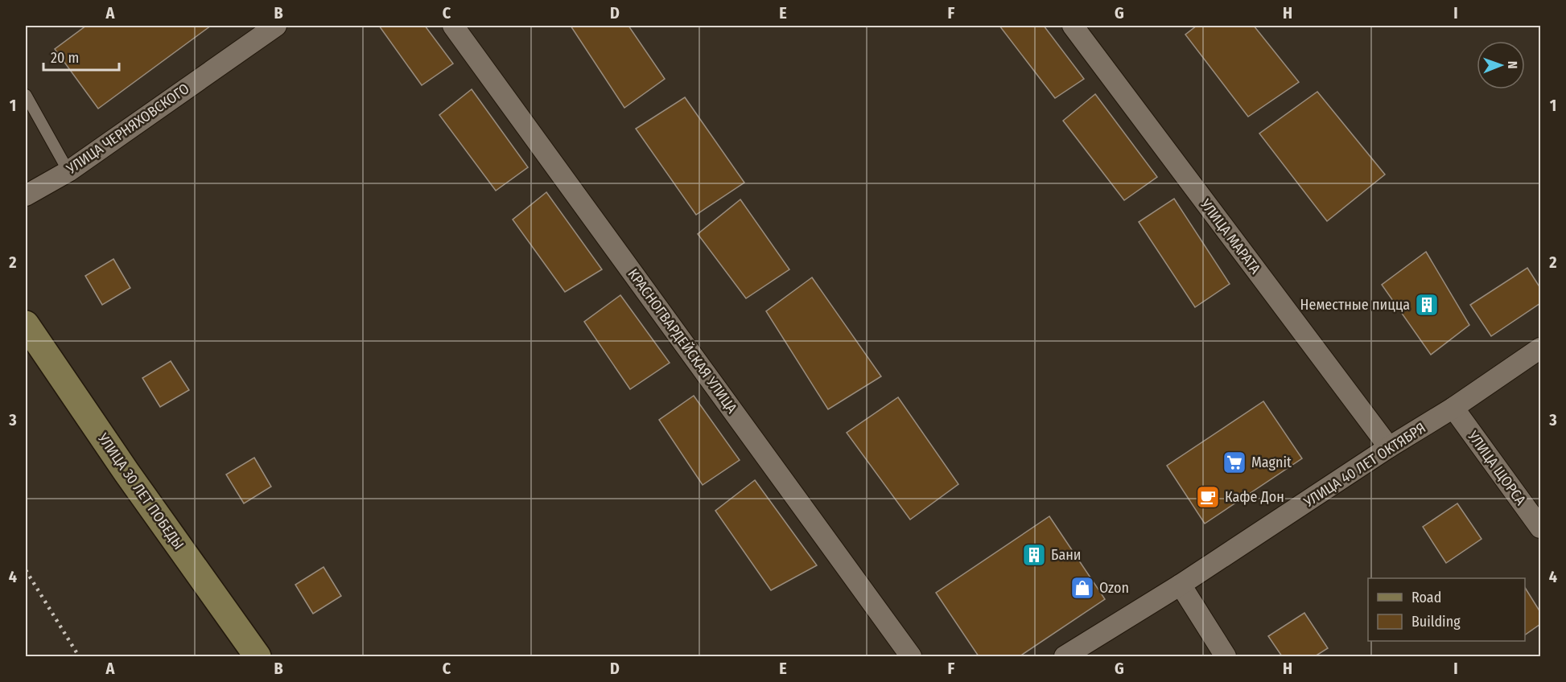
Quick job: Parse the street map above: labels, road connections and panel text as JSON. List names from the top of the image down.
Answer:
{
  "streets": {
    "main road": ["УЛИЦА 30 ЛЕТ ПОБЕДЫ"],
    "street": [
      "УЛИЦА ЧЕРНЯХОВСКОГО",
      "УЛИЦА МАРАТА",
      "КРАСНОГВАРДЕЙСКАЯ УЛИЦА",
      "УЛИЦА 40 ЛЕТ ОКТЯБРЯ",
      "УЛИЦА ЩОРСА"
    ]
  },
  "crossings": [
    ["УЛИЦА МАРАТА", "УЛИЦА 40 ЛЕТ ОКТЯБРЯ"],
    ["УЛИЦА 40 ЛЕТ ОКТЯБРЯ", "УЛИЦА ЩОРСА"]
  ],
  "places": {
    "building": ["Неместные пицца", "Бани"],
    "supermarket": ["Magnit"],
    "cafe": ["Кафе Дон"],
    "shop": ["Ozon"]
  },
  "legend": ["Road", "Building"],
  "scale_bar": "20 m",
  "north": "right",
  "grid": {
    "columns": [
      "A",
      "B",
      "C",
      "D",
      "E",
      "F",
      "G",
      "H",
      "I"
    ],
    "rows": [
      "1",
      "2",
      "3",
      "4"
    ]
  }
}
